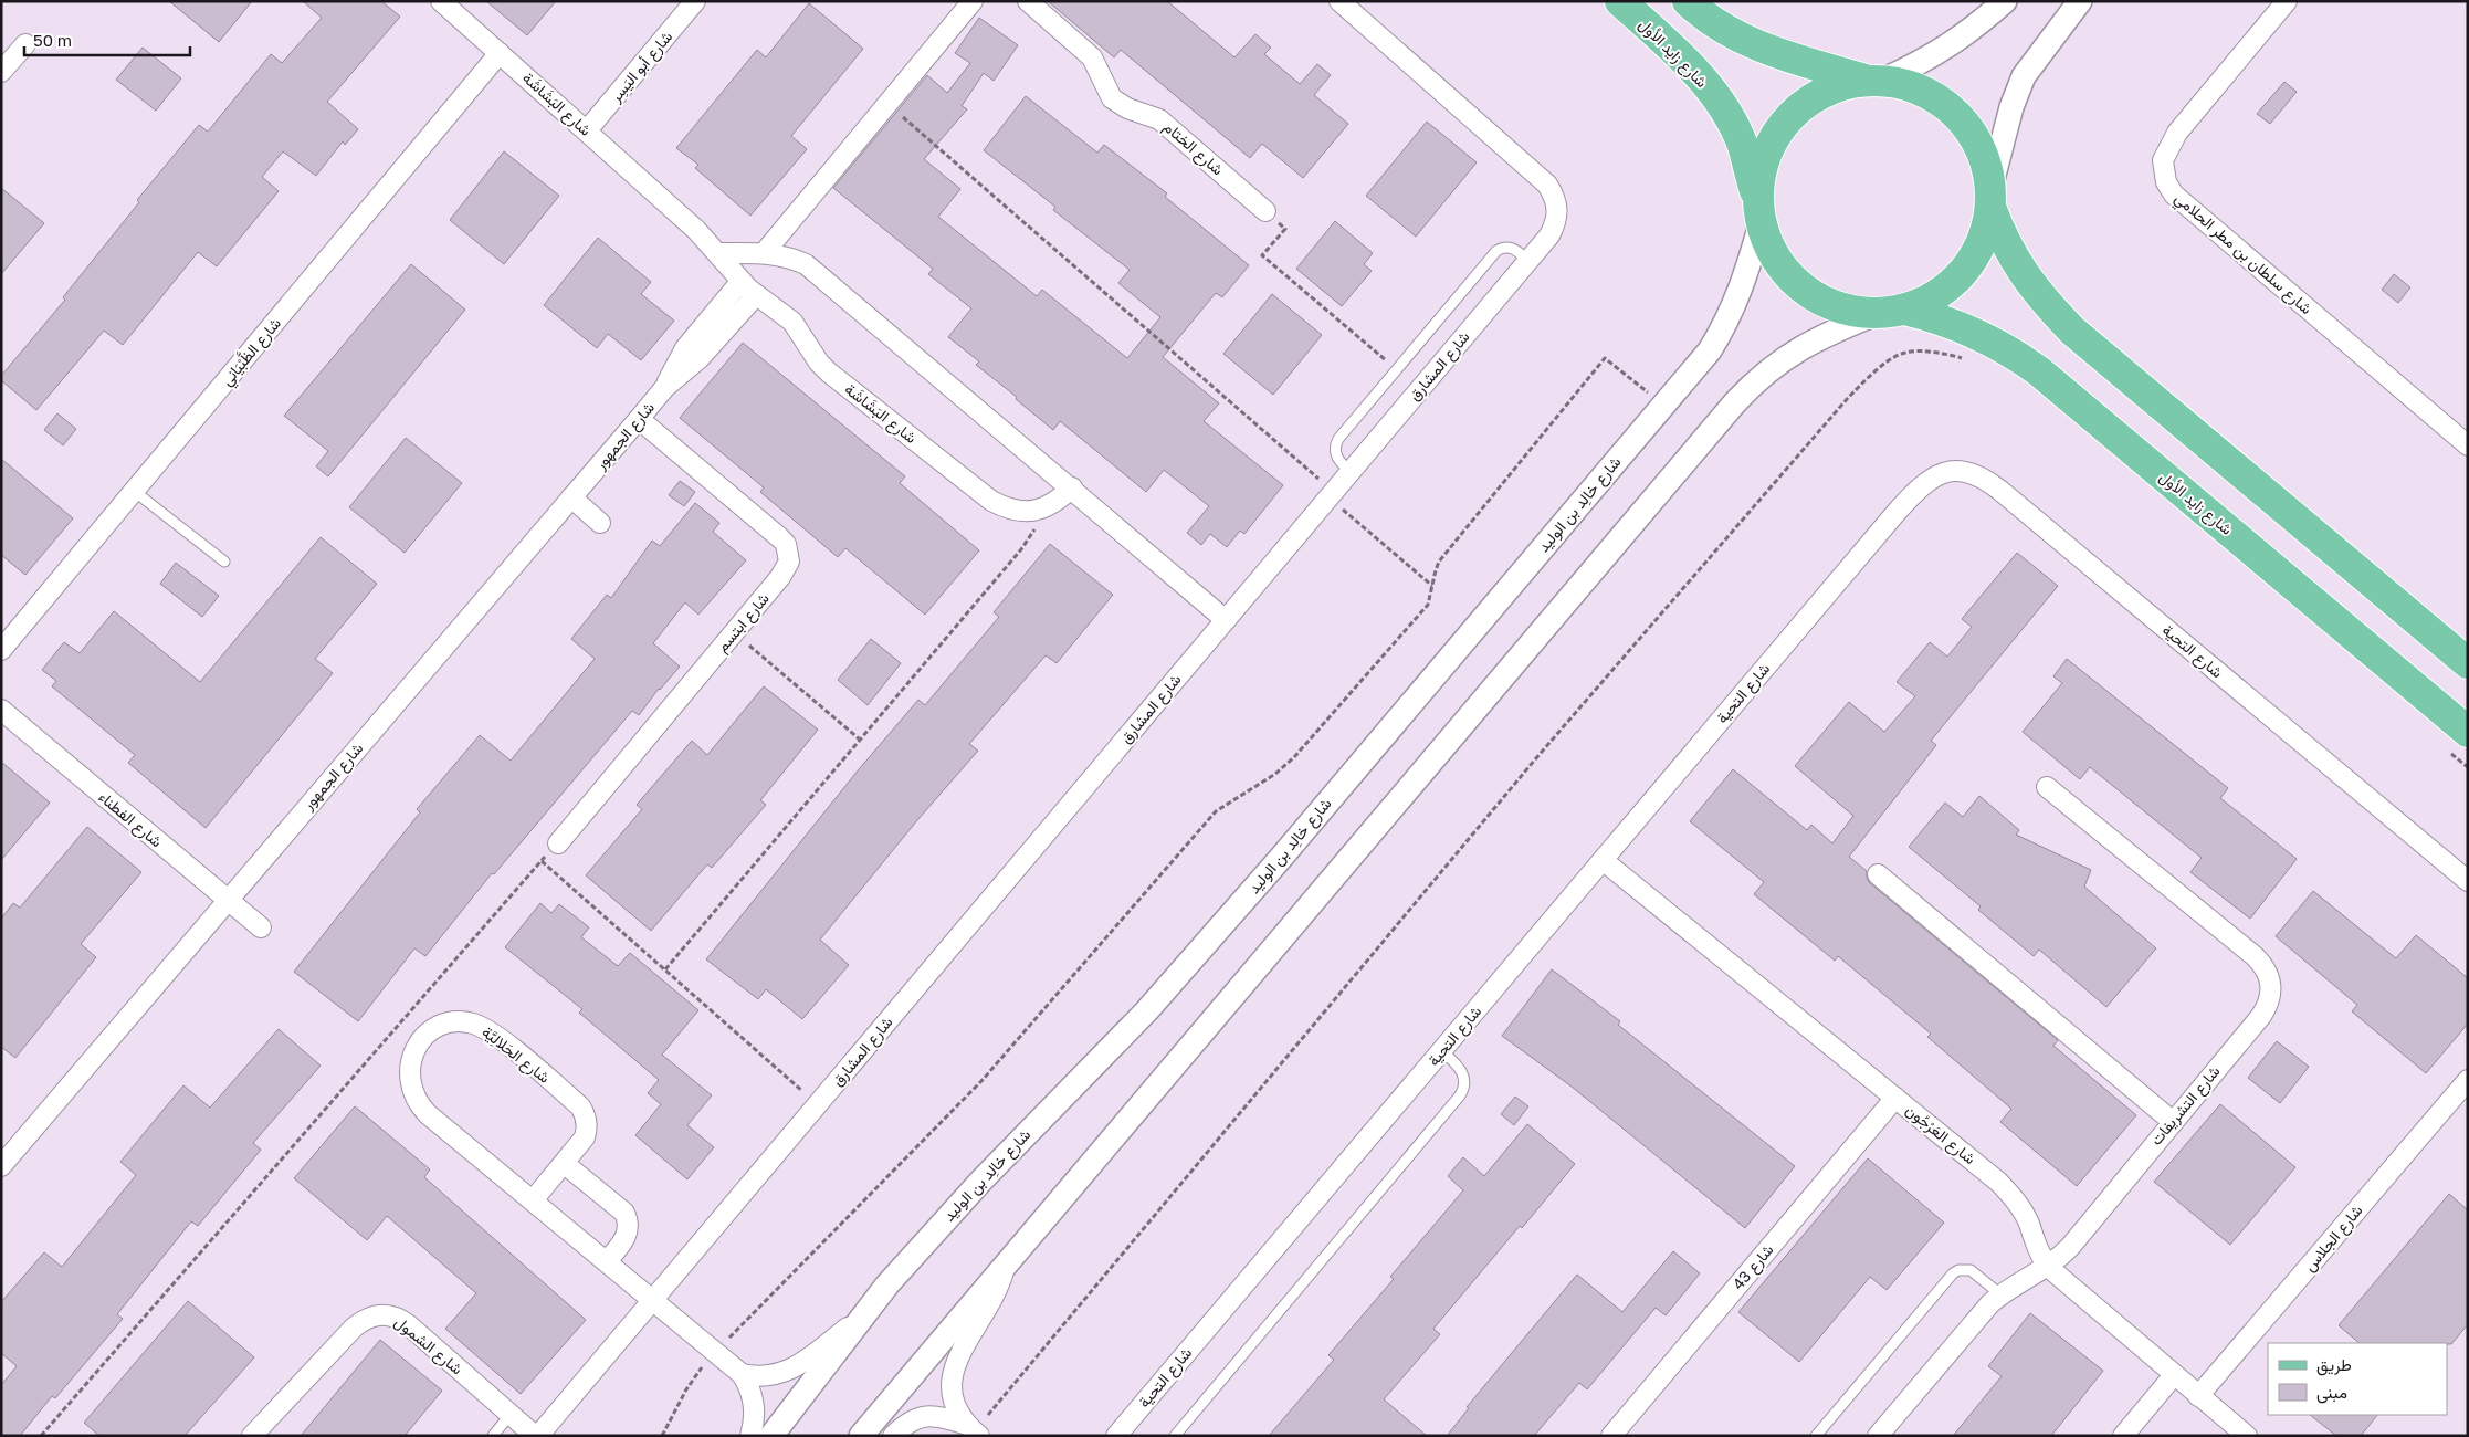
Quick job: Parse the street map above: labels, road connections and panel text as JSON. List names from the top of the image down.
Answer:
{
  "streets": {
    "main road": ["شارع زايد الأول"],
    "street": [
      "شارع أبو اليَسِر",
      "شارع البَشَاشَة",
      "شارع الختام",
      "شارع سلطان بن مطر الحلامي",
      "شارع الظَّبْيَاني",
      "شارع المشارق",
      "شارع الجمهور",
      "شارع خالِد بن الوليد",
      "شارع ابتسم",
      "شارع التحية",
      "شارع الفطناء",
      "شارع الحَلالِيَّة",
      "شارع التشريفات",
      "شارع العَرْجُون",
      "شارع الجلاس",
      "شارع 43",
      "شارع الشمول"
    ]
  },
  "crossings": [
    ["شارع زايد الأول", "شارع خالِد بن الوليد"],
    ["شارع أبو اليَسِر", "شارع البَشَاشَة"],
    ["شارع البَشَاشَة", "شارع الظَّبْيَاني"],
    ["شارع البَشَاشَة", "شارع الجمهور"],
    ["شارع المشارق", "شارع الحَلالِيَّة"],
    ["شارع المشارق", "شارع الشمول"],
    ["شارع الجمهور", "شارع ابتسم"],
    ["شارع الجمهور", "شارع الفطناء"],
    ["شارع التحية", "شارع العَرْجُون"],
    ["شارع التشريفات", "شارع العَرْجُون"],
    ["شارع العَرْجُون", "شارع الجلاس"],
    ["شارع العَرْجُون", "شارع 43"]
  ],
  "legend": ["طريق", "مبنى"],
  "scale_bar": "50 m"
}
